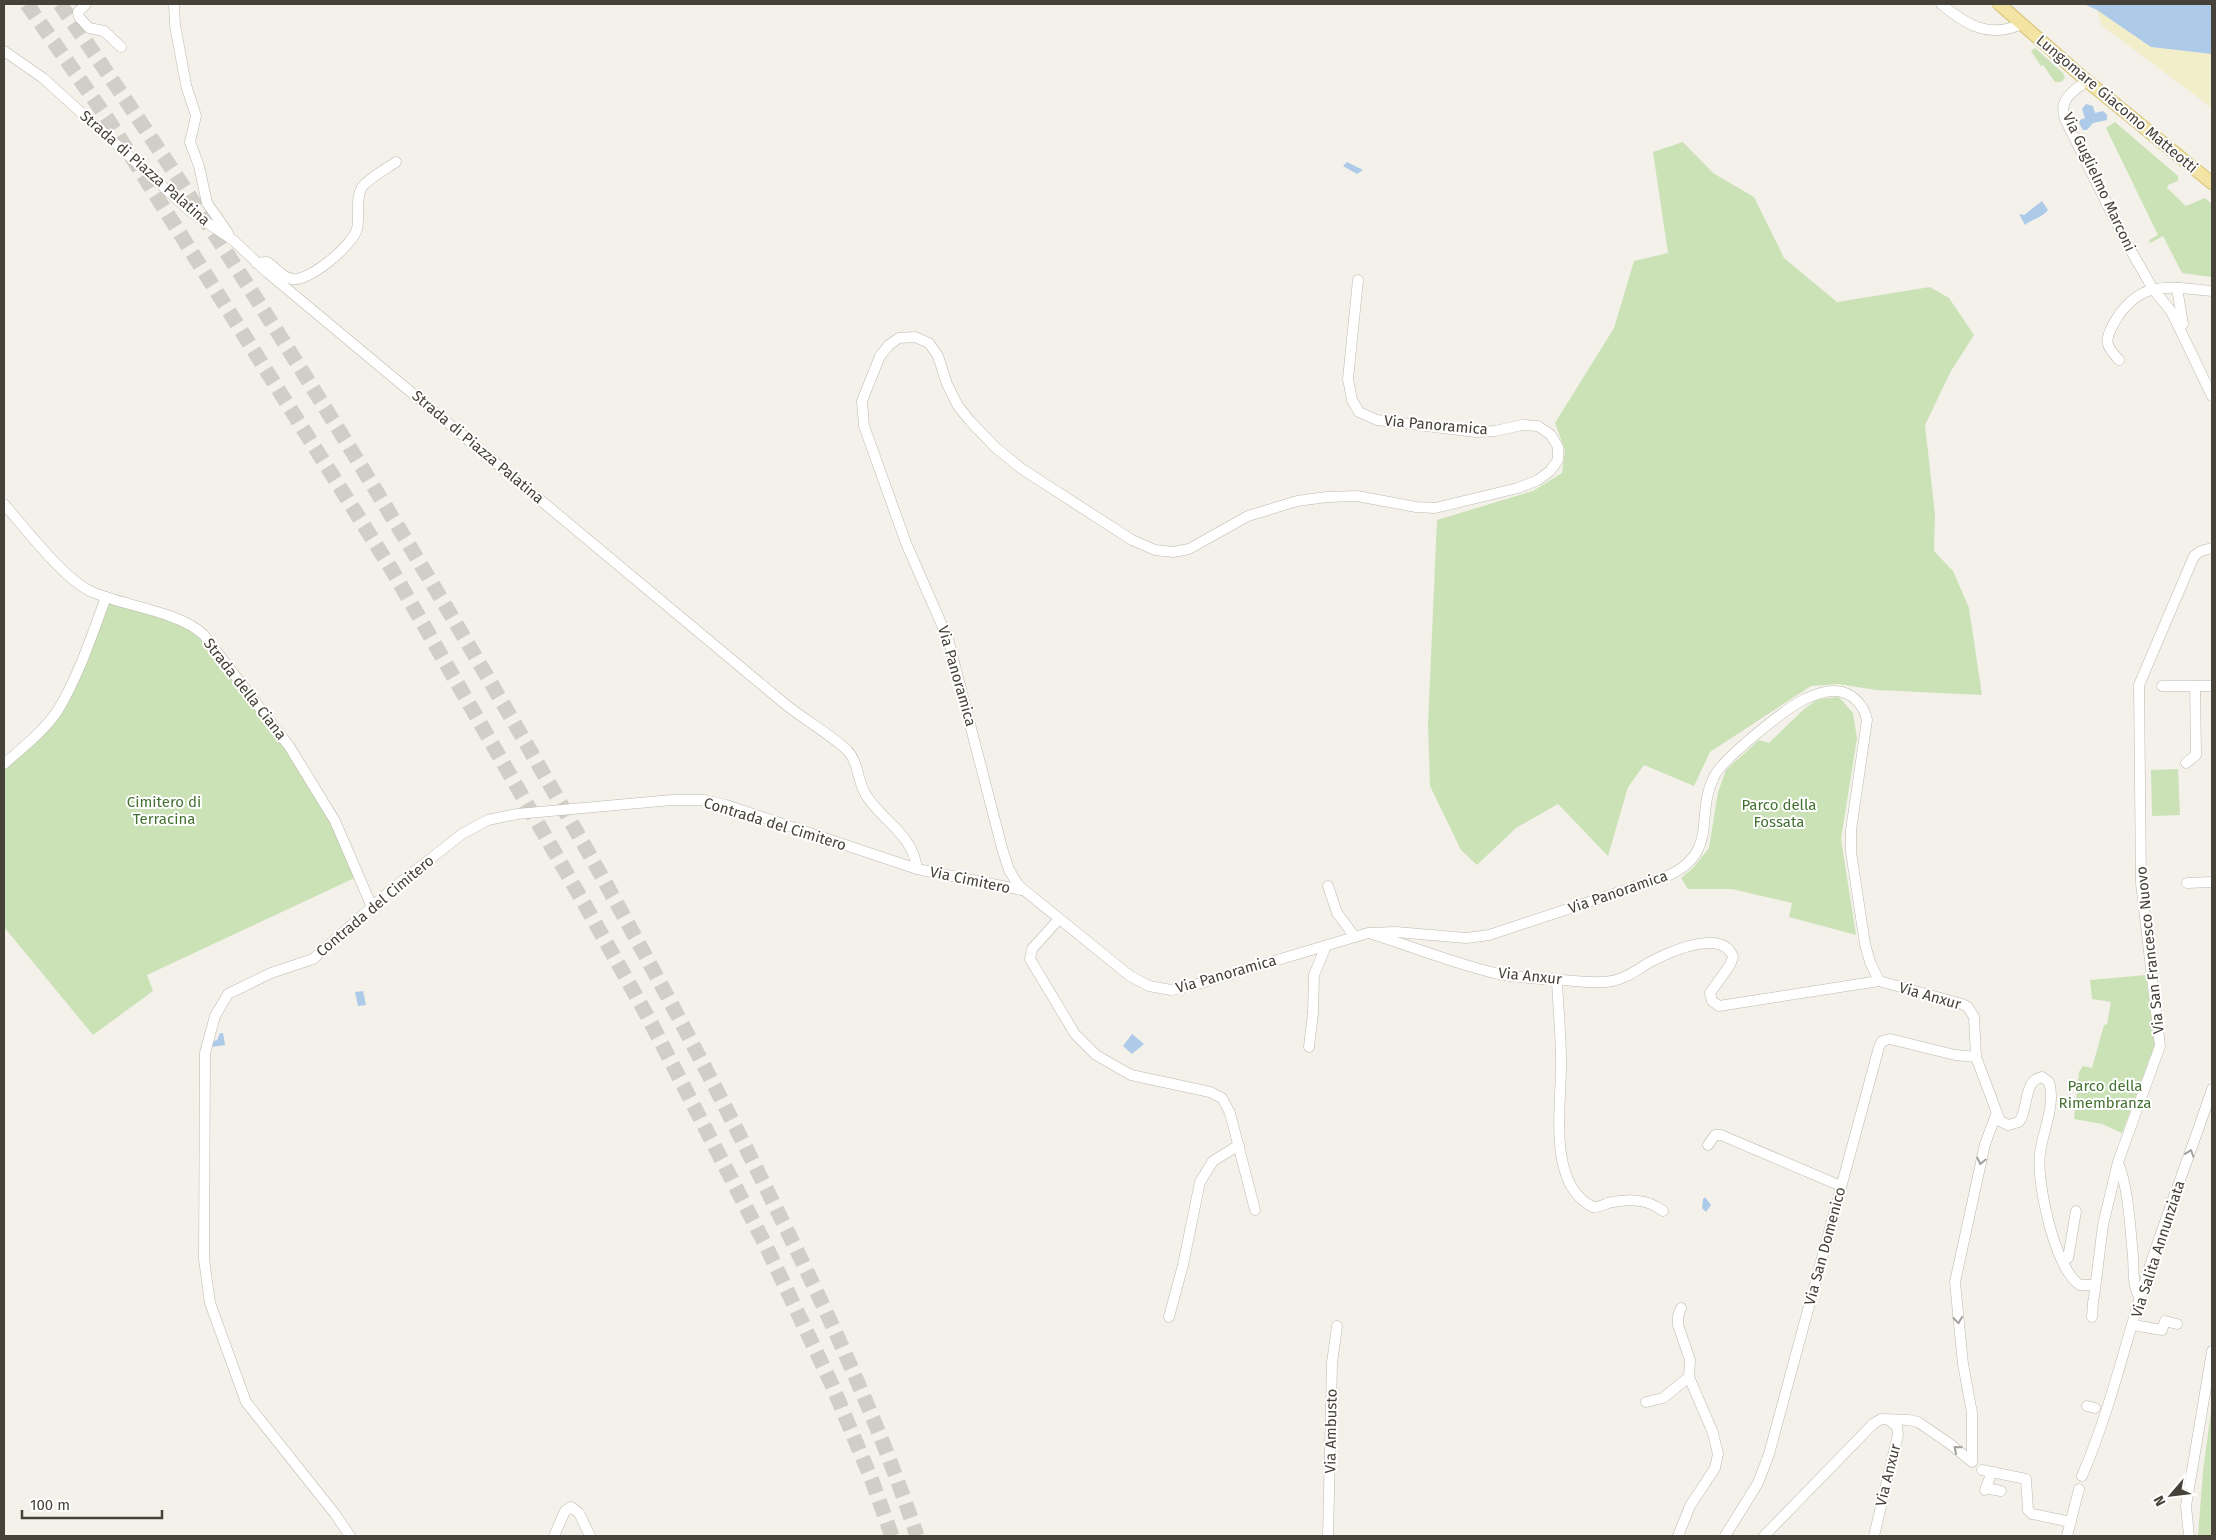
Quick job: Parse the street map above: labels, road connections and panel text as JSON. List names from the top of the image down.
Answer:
{
  "streets": {
    "main road": ["Lungomare Giacomo Matteotti"],
    "street": [
      "Strada di Piazza Palatina",
      "Via Guglielmo Marconi",
      "Via Panoramica",
      "Strada della Ciana",
      "Contrada del Cimitero",
      "Via Cimitero",
      "Via San Francesco Nuovo",
      "Via Anxur",
      "Via San Domenico",
      "Via Salita Annunziata",
      "Via Ambusto"
    ]
  },
  "crossings": [
    ["Lungomare Giacomo Matteotti", "Via Guglielmo Marconi"],
    ["Strada di Piazza Palatina", "Contrada del Cimitero"],
    ["Strada di Piazza Palatina", "Via Cimitero"],
    ["Via Panoramica", "Via Cimitero"],
    ["Via Panoramica", "Via Anxur"],
    ["Strada della Ciana", "Contrada del Cimitero"],
    ["Contrada del Cimitero", "Via Cimitero"],
    ["Via Anxur", "Via San Domenico"]
  ],
  "one_way": ["Via Salita Annunziata"],
  "parks": ["Cimitero di Terracina", "Parco della Fossata", "Parco della Rimembranza"],
  "scale_bar": "100 m",
  "north": "bottom left"
}
